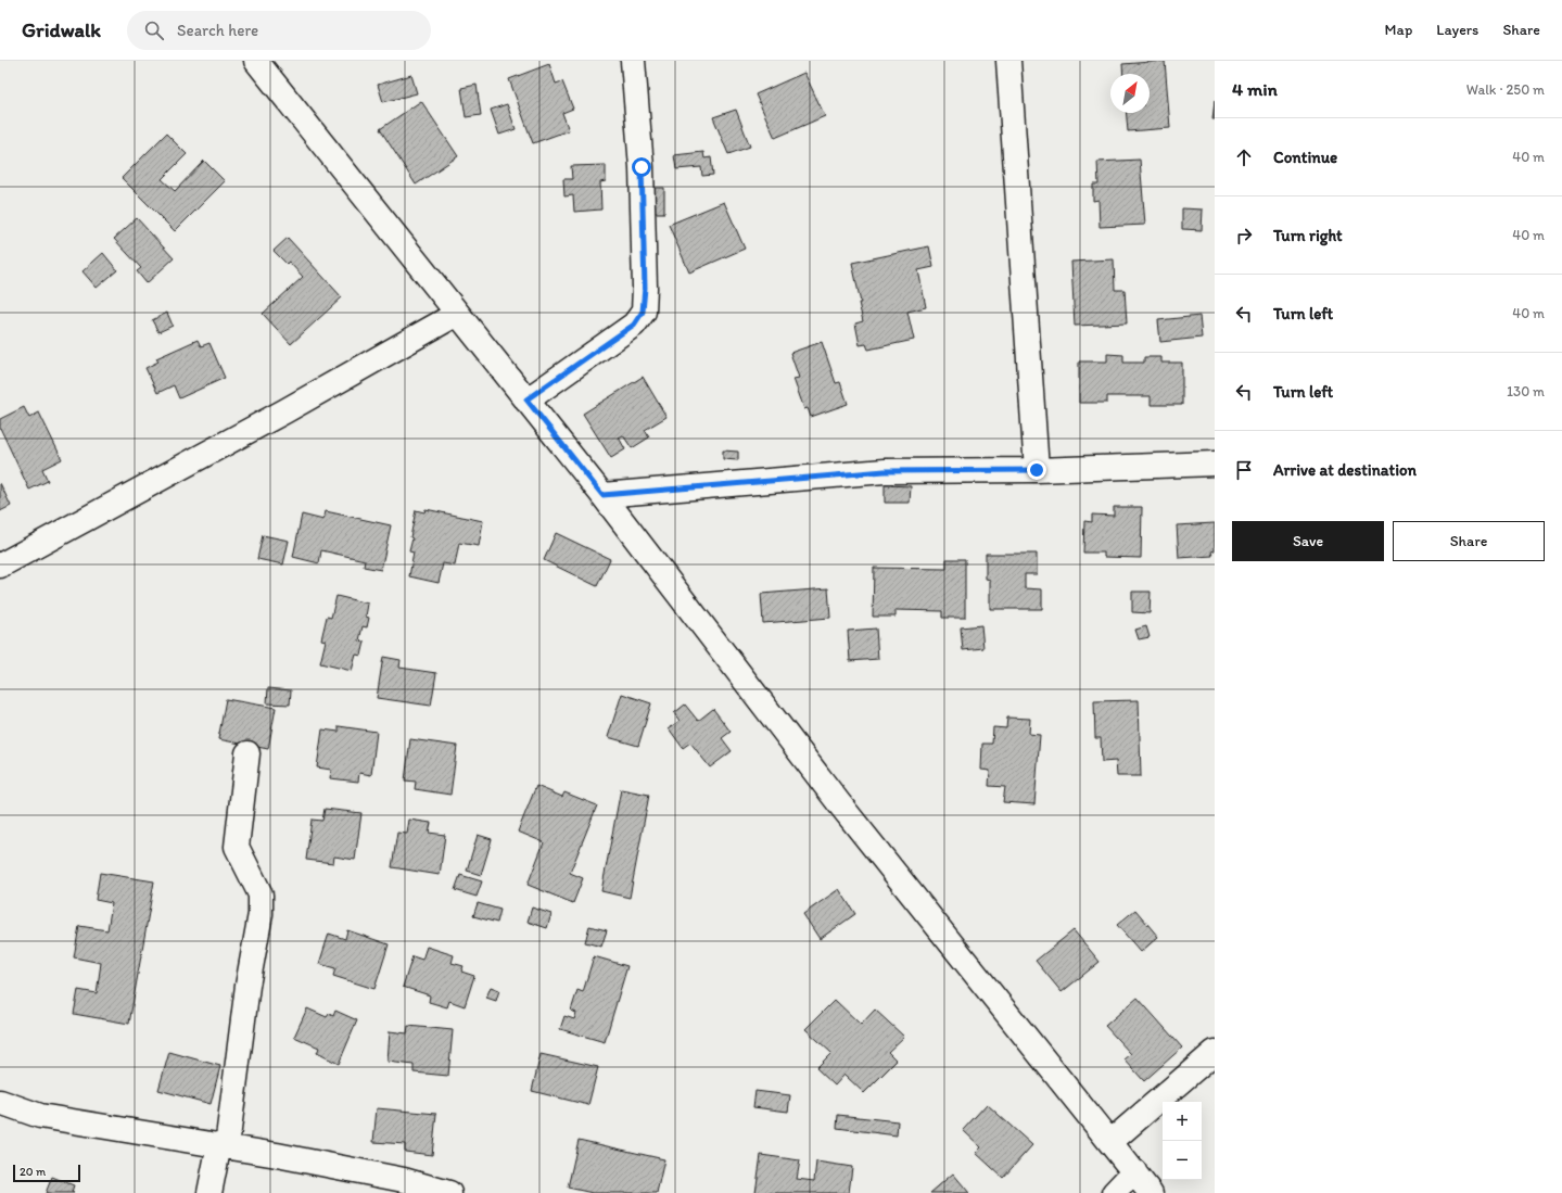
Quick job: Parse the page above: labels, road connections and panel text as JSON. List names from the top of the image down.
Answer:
{
  "scale_bar": "20 m",
  "north": "top right",
  "page": {
    "header": "Gridwalk",
    "search": "Search here",
    "nav": ["Map", "Layers", "Share"],
    "heading": ["4 min", "Walk · 250 m"],
    "list": [
      ["Continue", "40 m"],
      ["Turn right", "40 m"],
      ["Turn left", "40 m"],
      ["Turn left", "130 m"],
      "Arrive at destination"
    ],
    "buttons": ["Save", "Share"],
    "map_buttons": ["+", "−"],
    "scale": "20 m"
  }
}
